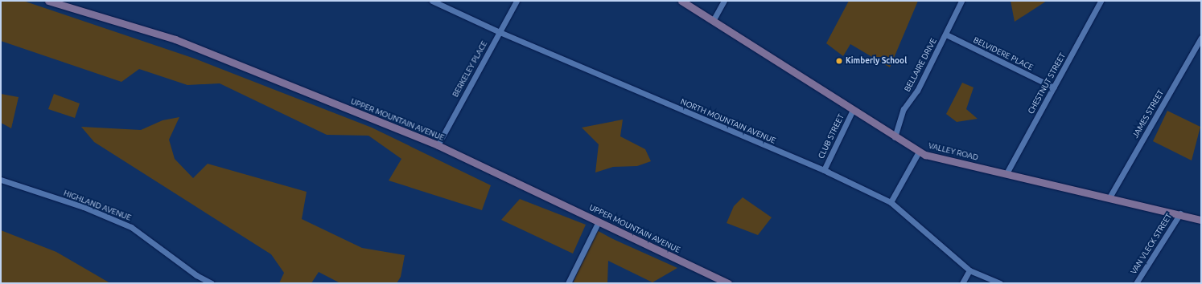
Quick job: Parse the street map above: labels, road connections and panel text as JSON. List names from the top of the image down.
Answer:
{
  "streets": {
    "street": [
      "BELVIDERE PLACE",
      "BELLAIRE DRIVE",
      "BERKELEY PLACE",
      "CHESTNUT STREET",
      "JAMES STREET",
      "UPPER MOUNTAIN AVENUE",
      "NORTH MOUNTAIN AVENUE",
      "CLUB STREET",
      "VALLEY ROAD",
      "HIGHLAND AVENUE",
      "VAN VLECK STREET"
    ]
  },
  "crossings": [
    ["BELVIDERE PLACE", "BELLAIRE DRIVE"],
    ["BELVIDERE PLACE", "CHESTNUT STREET"],
    ["BELLAIRE DRIVE", "VALLEY ROAD"],
    ["BERKELEY PLACE", "UPPER MOUNTAIN AVENUE"],
    ["BERKELEY PLACE", "NORTH MOUNTAIN AVENUE"],
    ["CHESTNUT STREET", "VALLEY ROAD"],
    ["JAMES STREET", "VALLEY ROAD"],
    ["NORTH MOUNTAIN AVENUE", "CLUB STREET"],
    ["CLUB STREET", "VALLEY ROAD"],
    ["VALLEY ROAD", "VAN VLECK STREET"]
  ],
  "places": ["Kimberly School"]
}
